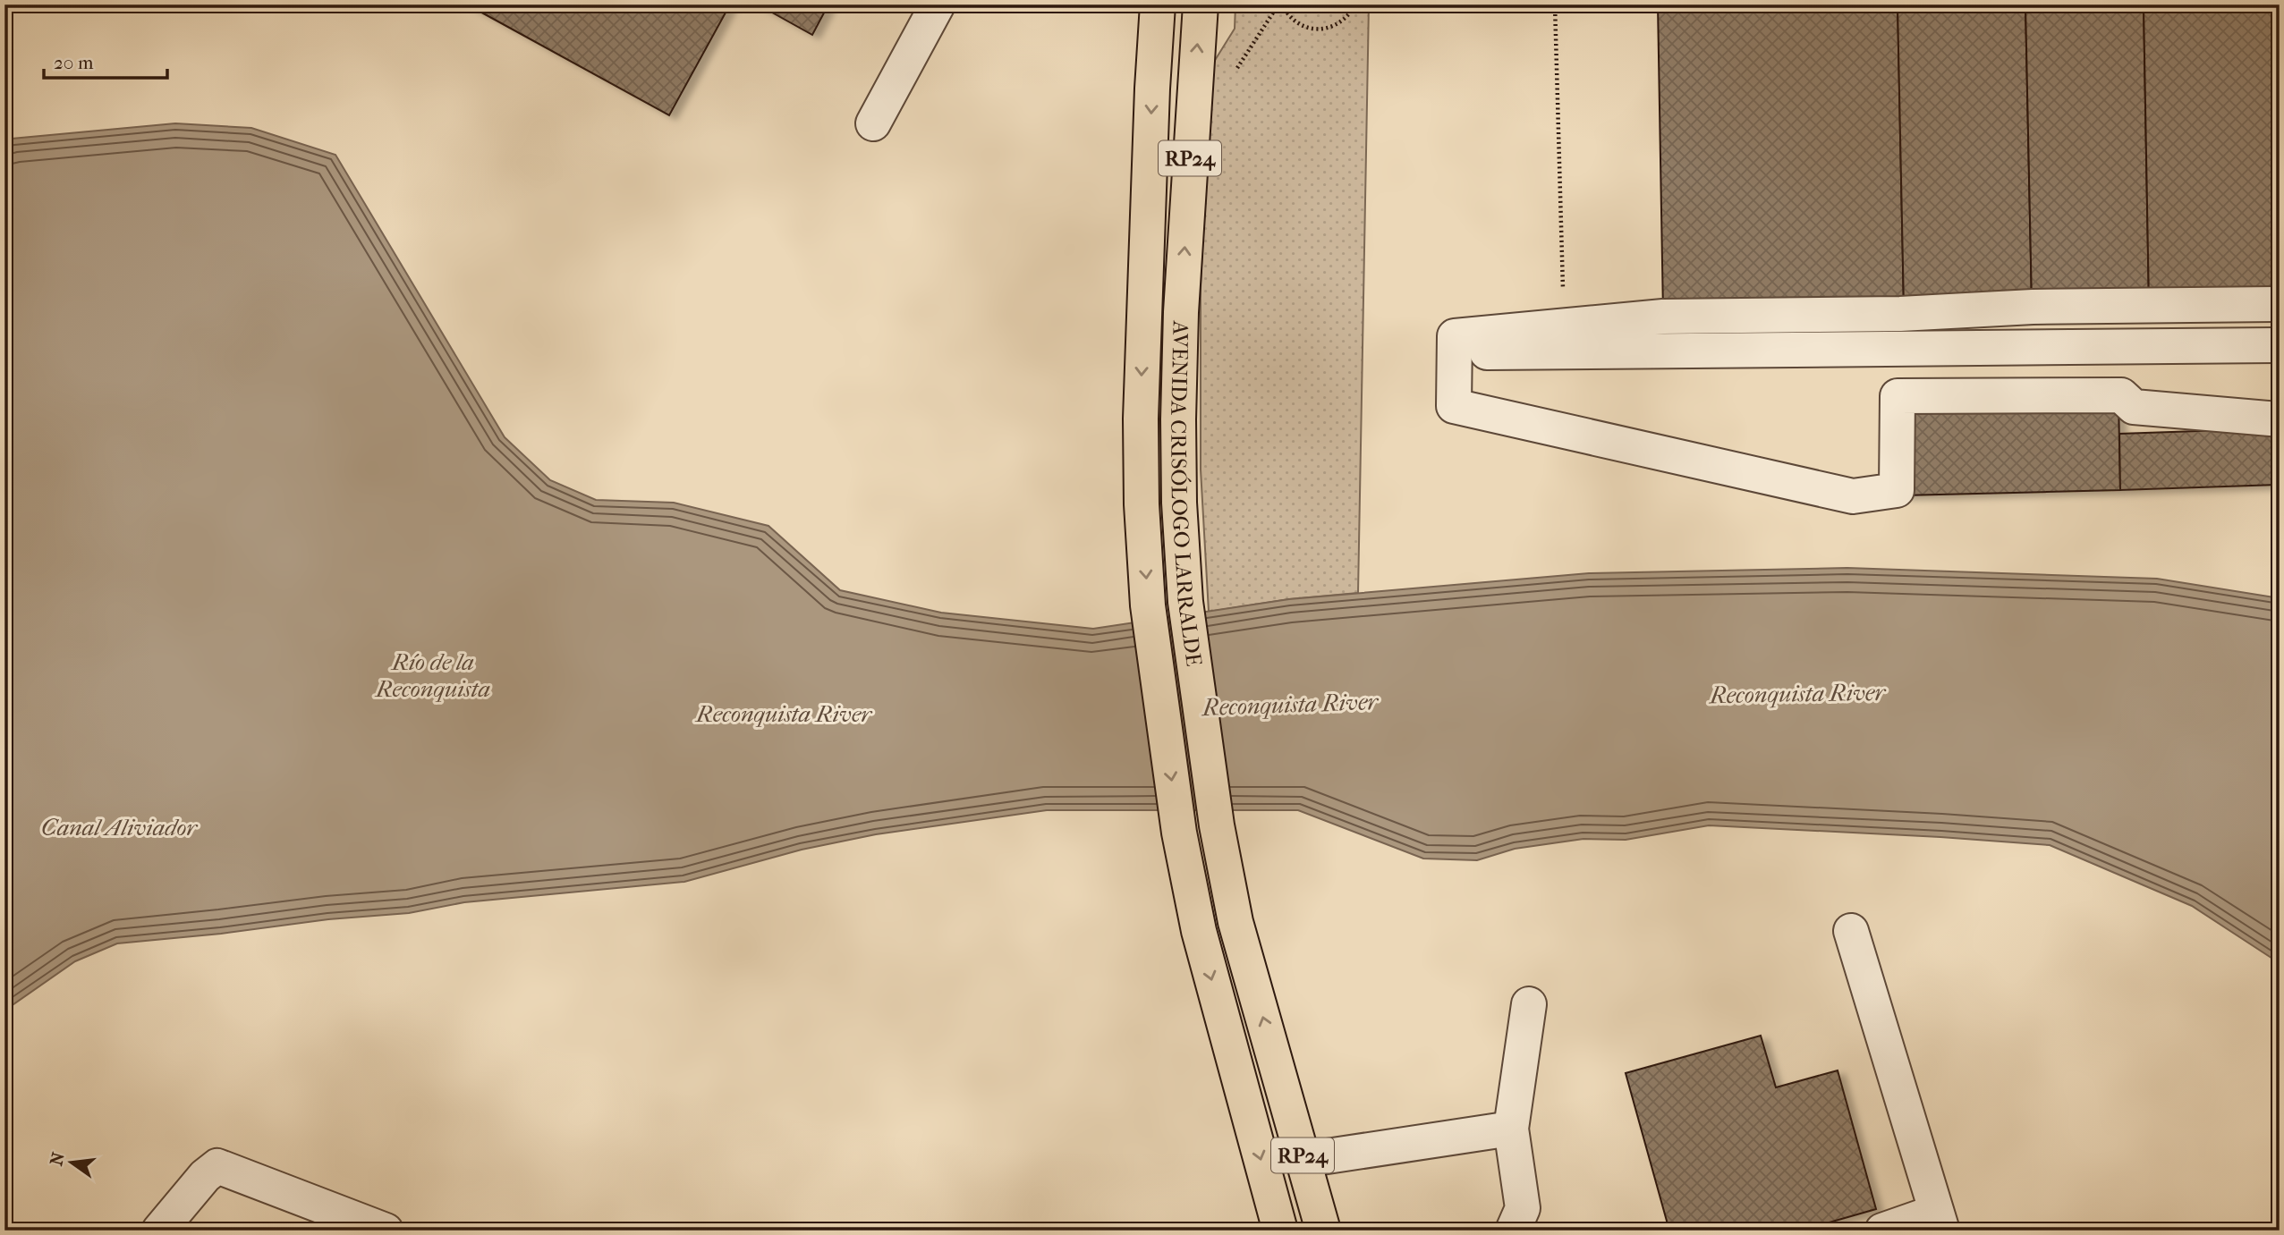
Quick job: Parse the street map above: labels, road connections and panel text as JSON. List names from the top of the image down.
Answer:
{
  "streets": {
    "main road": ["RP24", "AVENIDA CRISÓLOGO LARRALDE"]
  },
  "water": ["Río de la Reconquista", "Reconquista River", "Canal Aliviador"],
  "scale_bar": "20 m",
  "north": "left"
}
